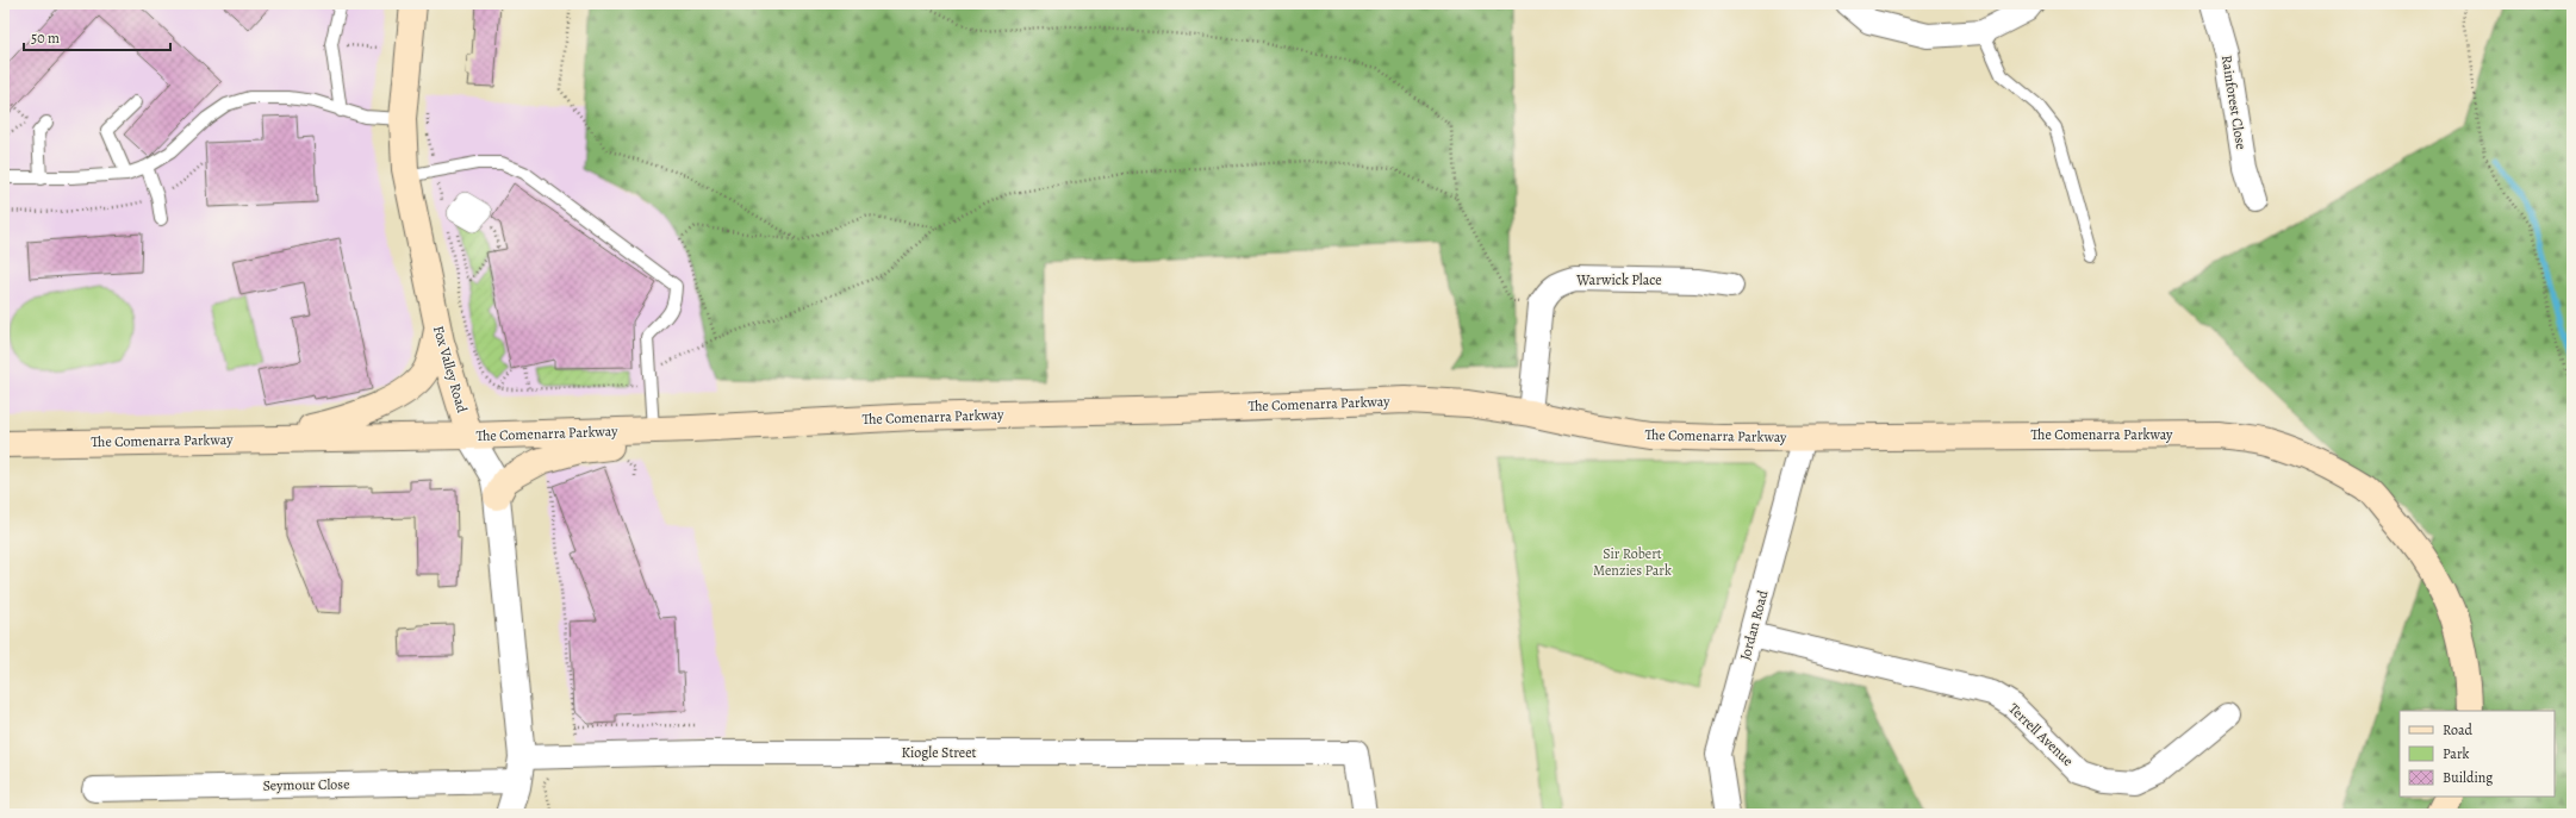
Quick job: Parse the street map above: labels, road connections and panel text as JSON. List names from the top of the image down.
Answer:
{
  "streets": {
    "main road": ["Fox Valley Road", "The Comenarra Parkway"],
    "street": [
      "Rainforest Close",
      "Warwick Place",
      "Jordan Road",
      "Terrell Avenue",
      "Kiogle Street",
      "Seymour Close"
    ]
  },
  "crossings": [
    ["Warwick Place", "The Comenarra Parkway"],
    ["Fox Valley Road", "The Comenarra Parkway"],
    ["Fox Valley Road", "Kiogle Street"],
    ["Fox Valley Road", "Seymour Close"],
    ["The Comenarra Parkway", "Jordan Road"],
    ["Jordan Road", "Terrell Avenue"],
    ["Kiogle Street", "Seymour Close"]
  ],
  "parks": ["Sir Robert Menzies Park"],
  "legend": ["Road", "Park", "Building"],
  "scale_bar": "50 m"
}
